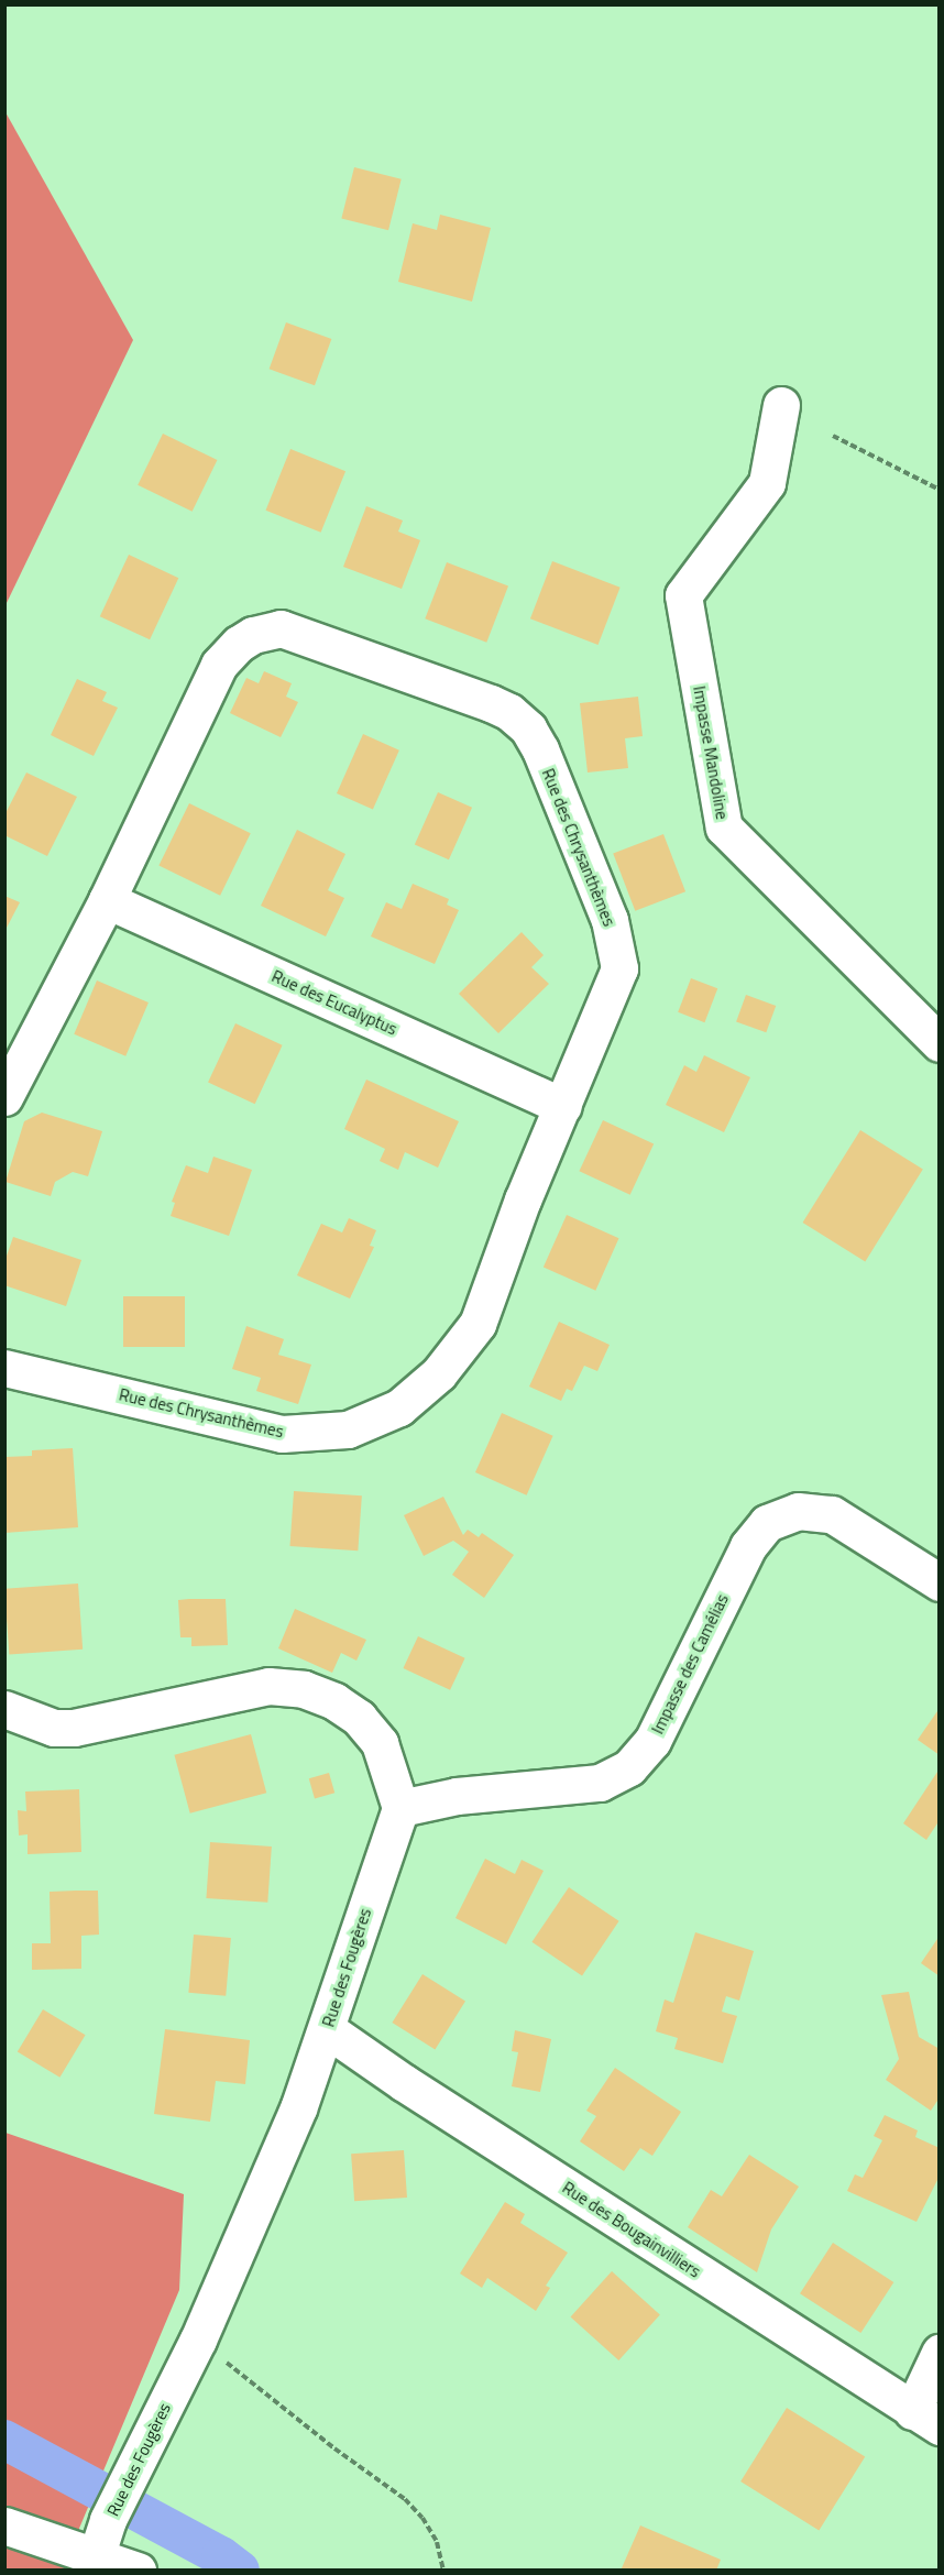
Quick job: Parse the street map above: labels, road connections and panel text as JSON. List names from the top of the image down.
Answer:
{
  "streets": {
    "street": [
      "Impasse Mandoline",
      "Rue des Chrysanthèmes",
      "Rue des Eucalyptus",
      "Impasse des Camélias",
      "Rue des Fougères",
      "Rue des Bougainvilliers"
    ]
  },
  "crossings": [
    ["Rue des Chrysanthèmes", "Rue des Eucalyptus"],
    ["Impasse des Camélias", "Rue des Fougères"],
    ["Rue des Fougères", "Rue des Bougainvilliers"]
  ]
}
